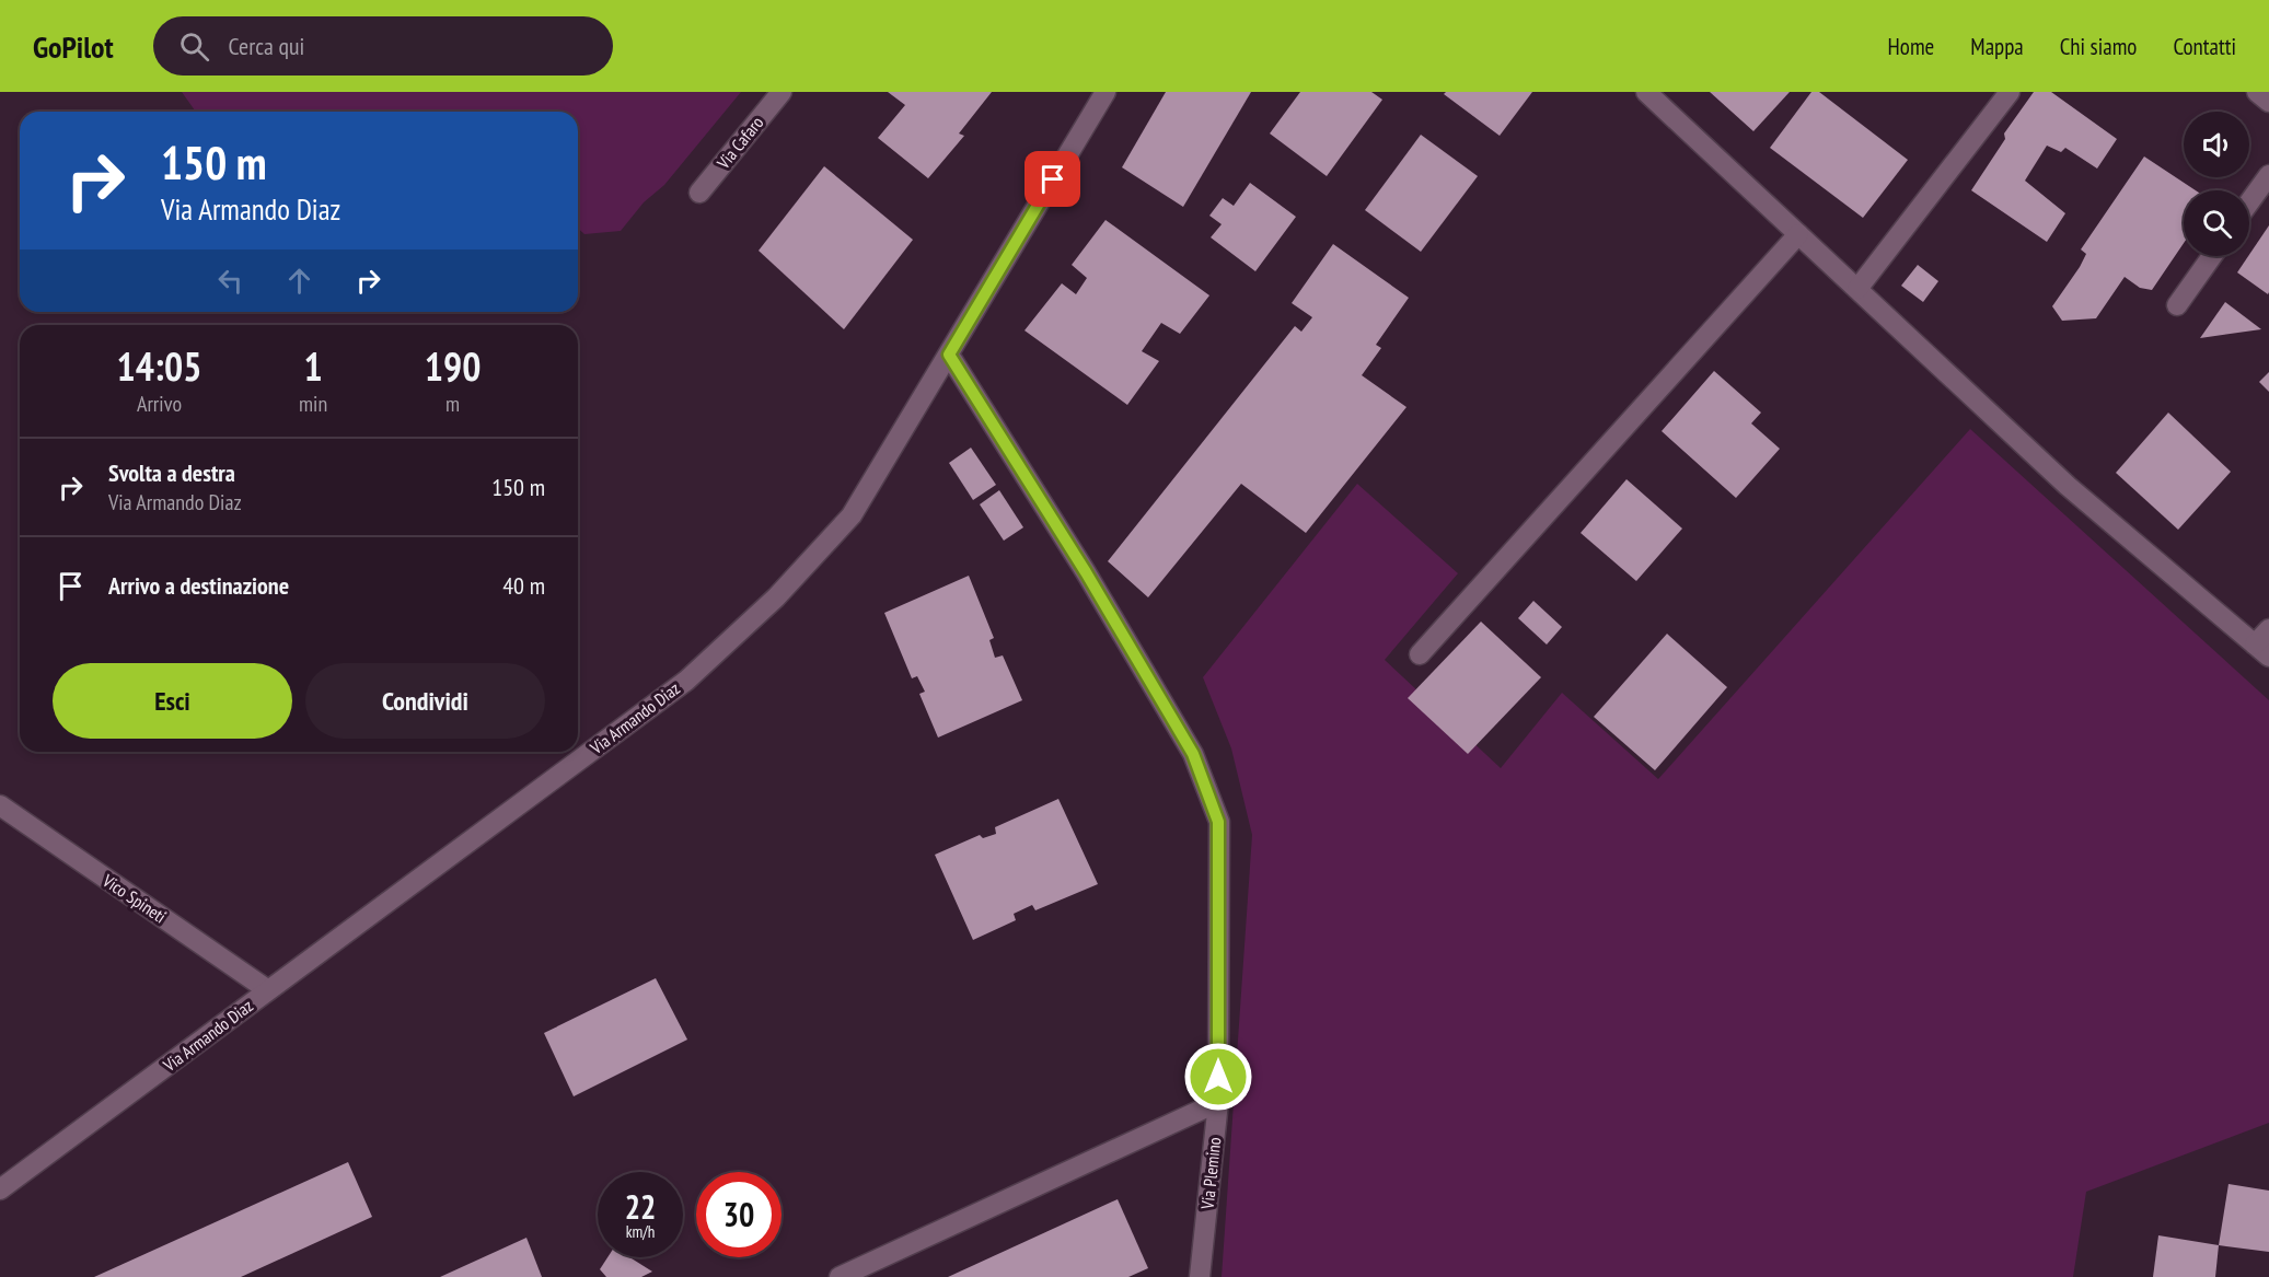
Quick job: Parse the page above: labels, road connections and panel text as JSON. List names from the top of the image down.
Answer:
{
  "streets": {
    "street": [
      "Via Cafaro",
      "Via Armando Diaz",
      "Vico Spineti",
      "Via Plemino"
    ]
  },
  "crossings": [
    ["Via Armando Diaz", "Vico Spineti"],
    ["Via Armando Diaz", "Via Plemino"]
  ],
  "page": {
    "header": "GoPilot",
    "search": "Cerca qui",
    "nav": [
      "Home",
      "Mappa",
      "Chi siamo",
      "Contatti"
    ],
    "turn": ["150 m", "Via Armando Diaz"],
    "eta": [
      "14:05",
      "Arrivo",
      "1",
      "min",
      "190",
      "m"
    ],
    "list": [
      {
        "name": "Svolta a destra",
        "note": "Via Armando Diaz",
        "value": "150 m"
      },
      {
        "name": "Arrivo a destinazione",
        "value": "40 m"
      }
    ],
    "buttons": ["Esci", "Condividi"],
    "speed": "22 km/h",
    "limit": "30"
  }
}
